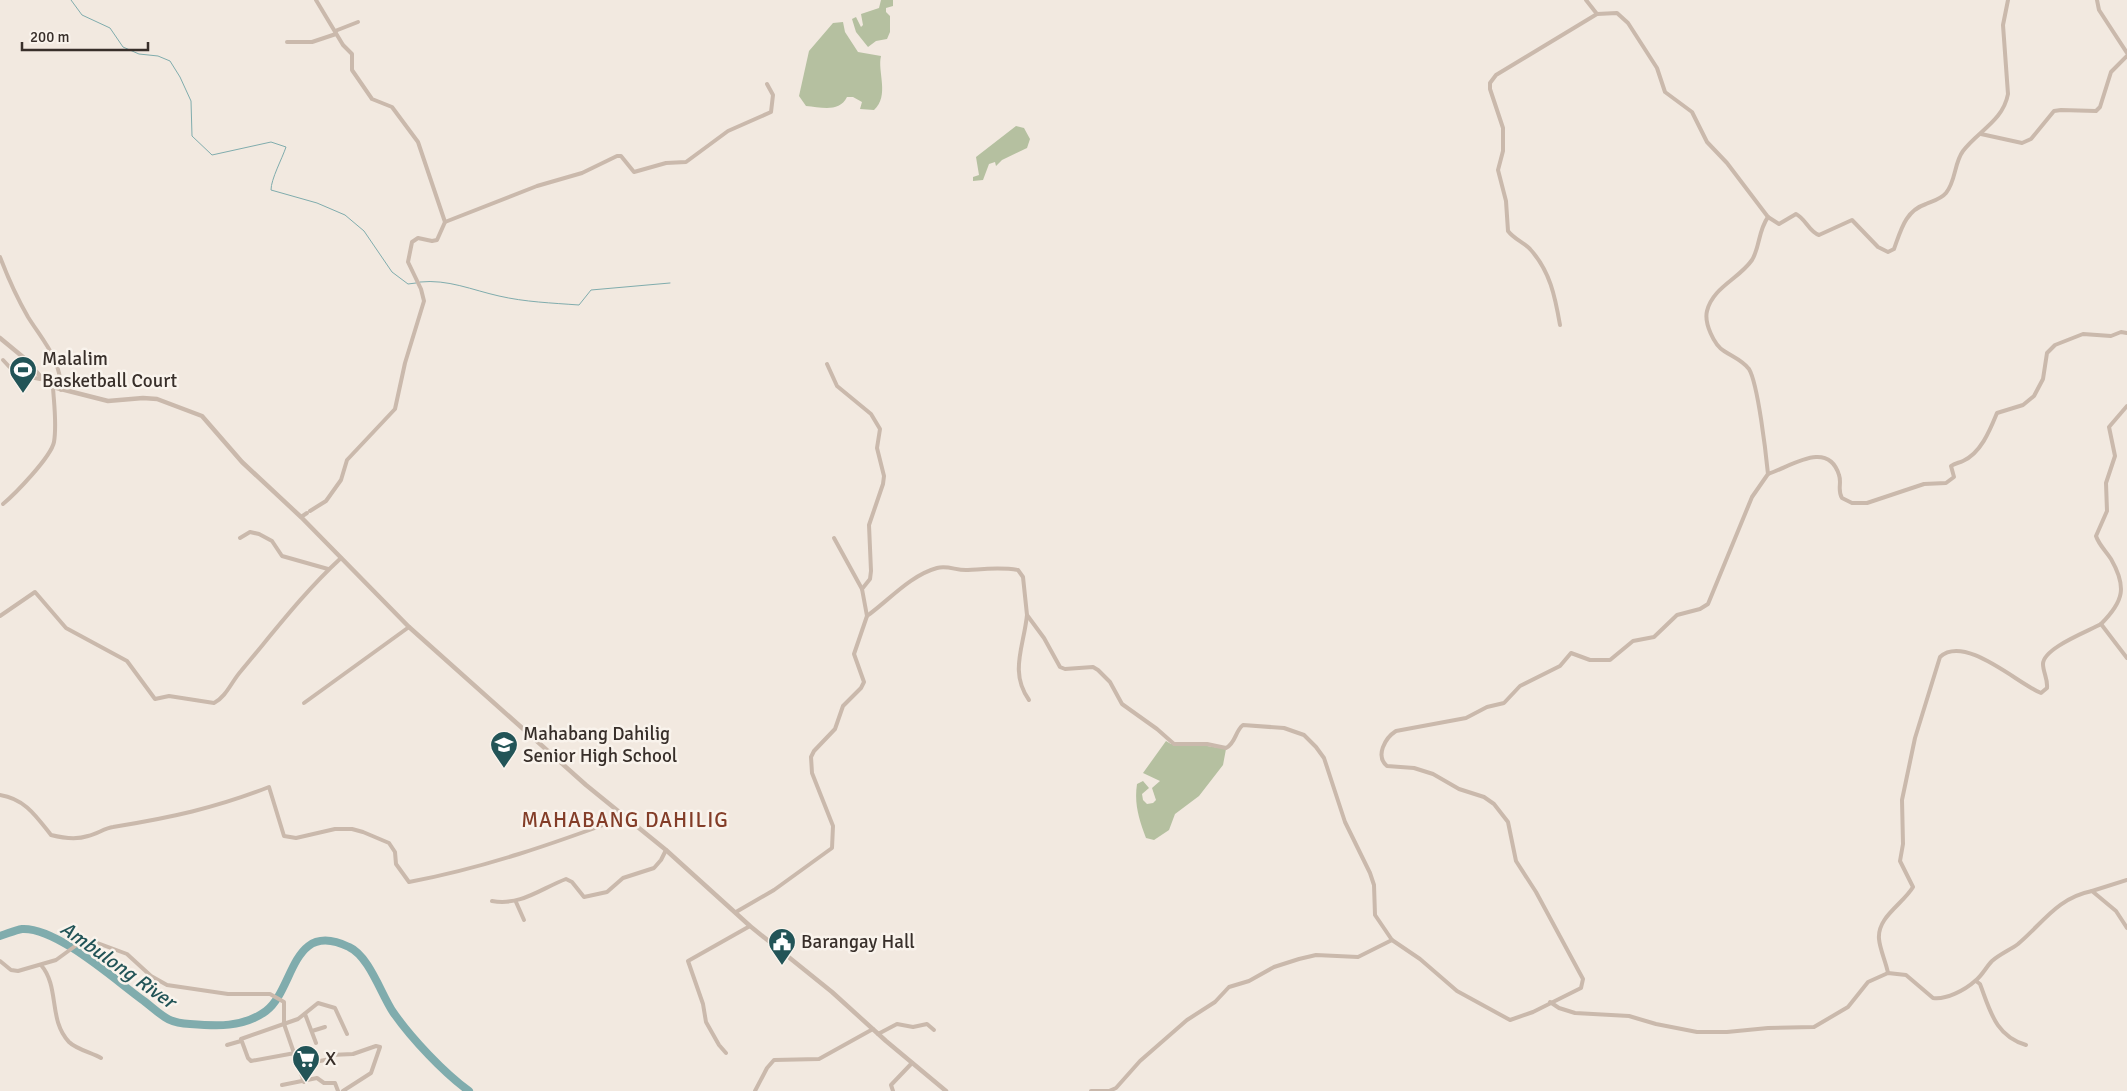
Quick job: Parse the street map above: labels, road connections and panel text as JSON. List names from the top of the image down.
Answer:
{
  "districts": ["MAHABANG DAHILIG"],
  "water": ["Ambulong River"],
  "places": {
    "sports": ["Malalim Basketball Court"],
    "school or university": ["Mahabang Dahilig Senior High School"],
    "public building": ["Barangay Hall"],
    "supermarket": ["X"]
  },
  "scale_bar": "200 m"
}
